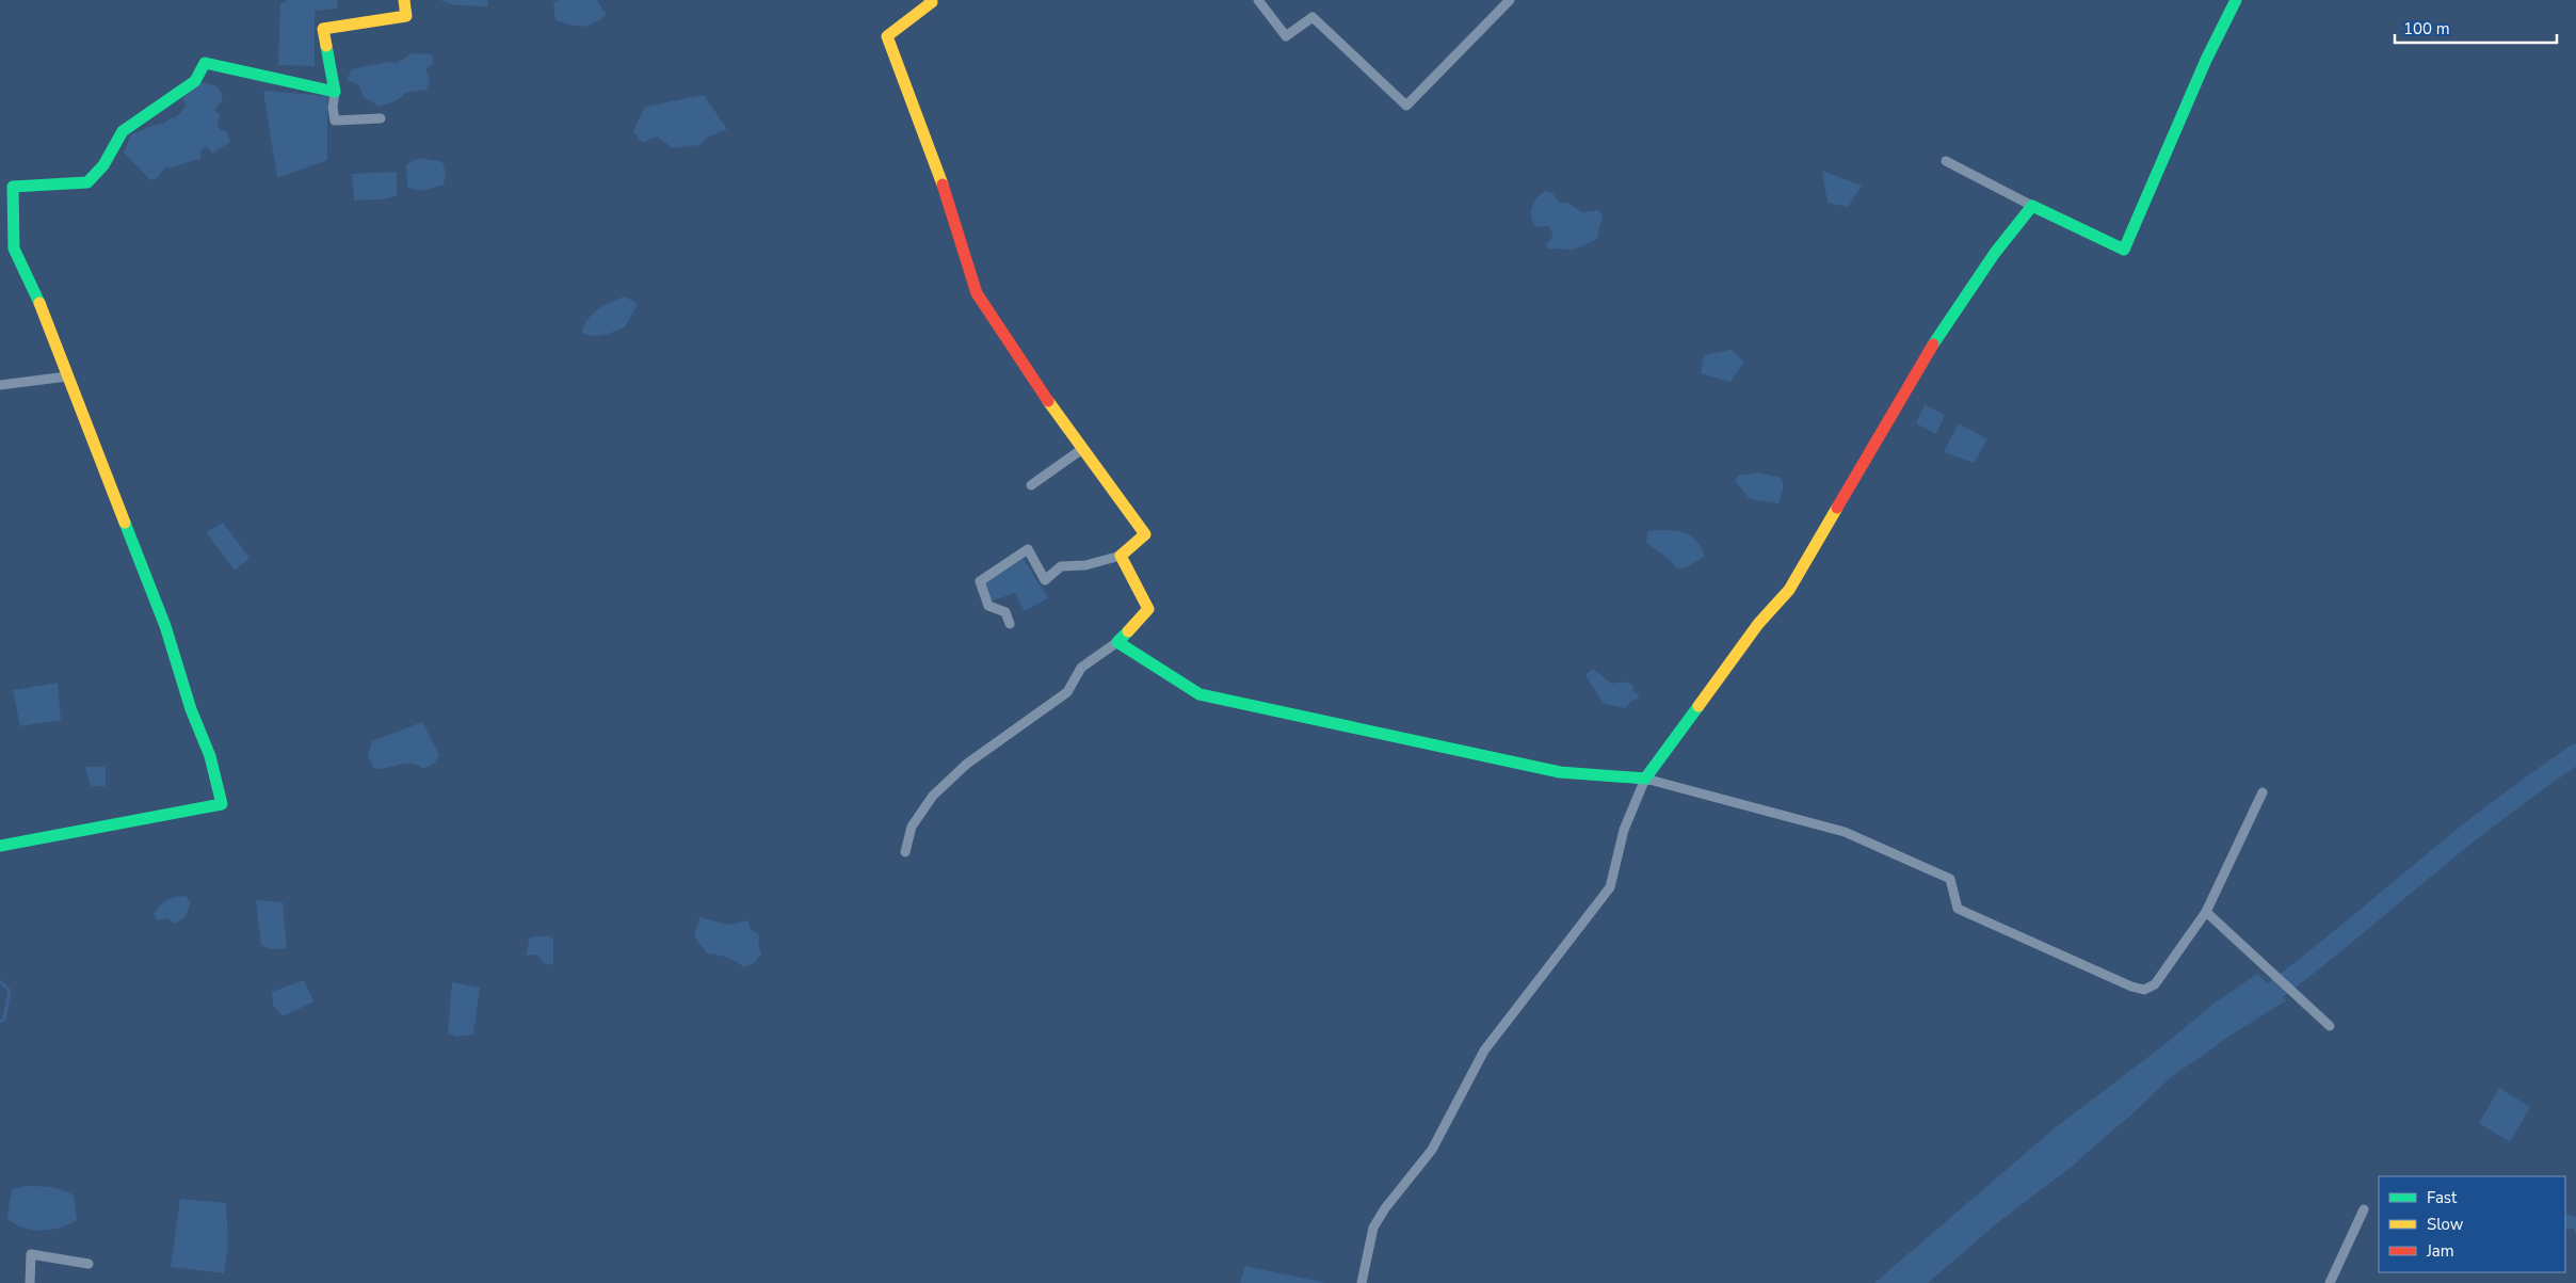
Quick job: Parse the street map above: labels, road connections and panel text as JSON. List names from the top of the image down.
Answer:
{
  "legend": ["Fast", "Slow", "Jam"],
  "scale_bar": "100 m"
}
